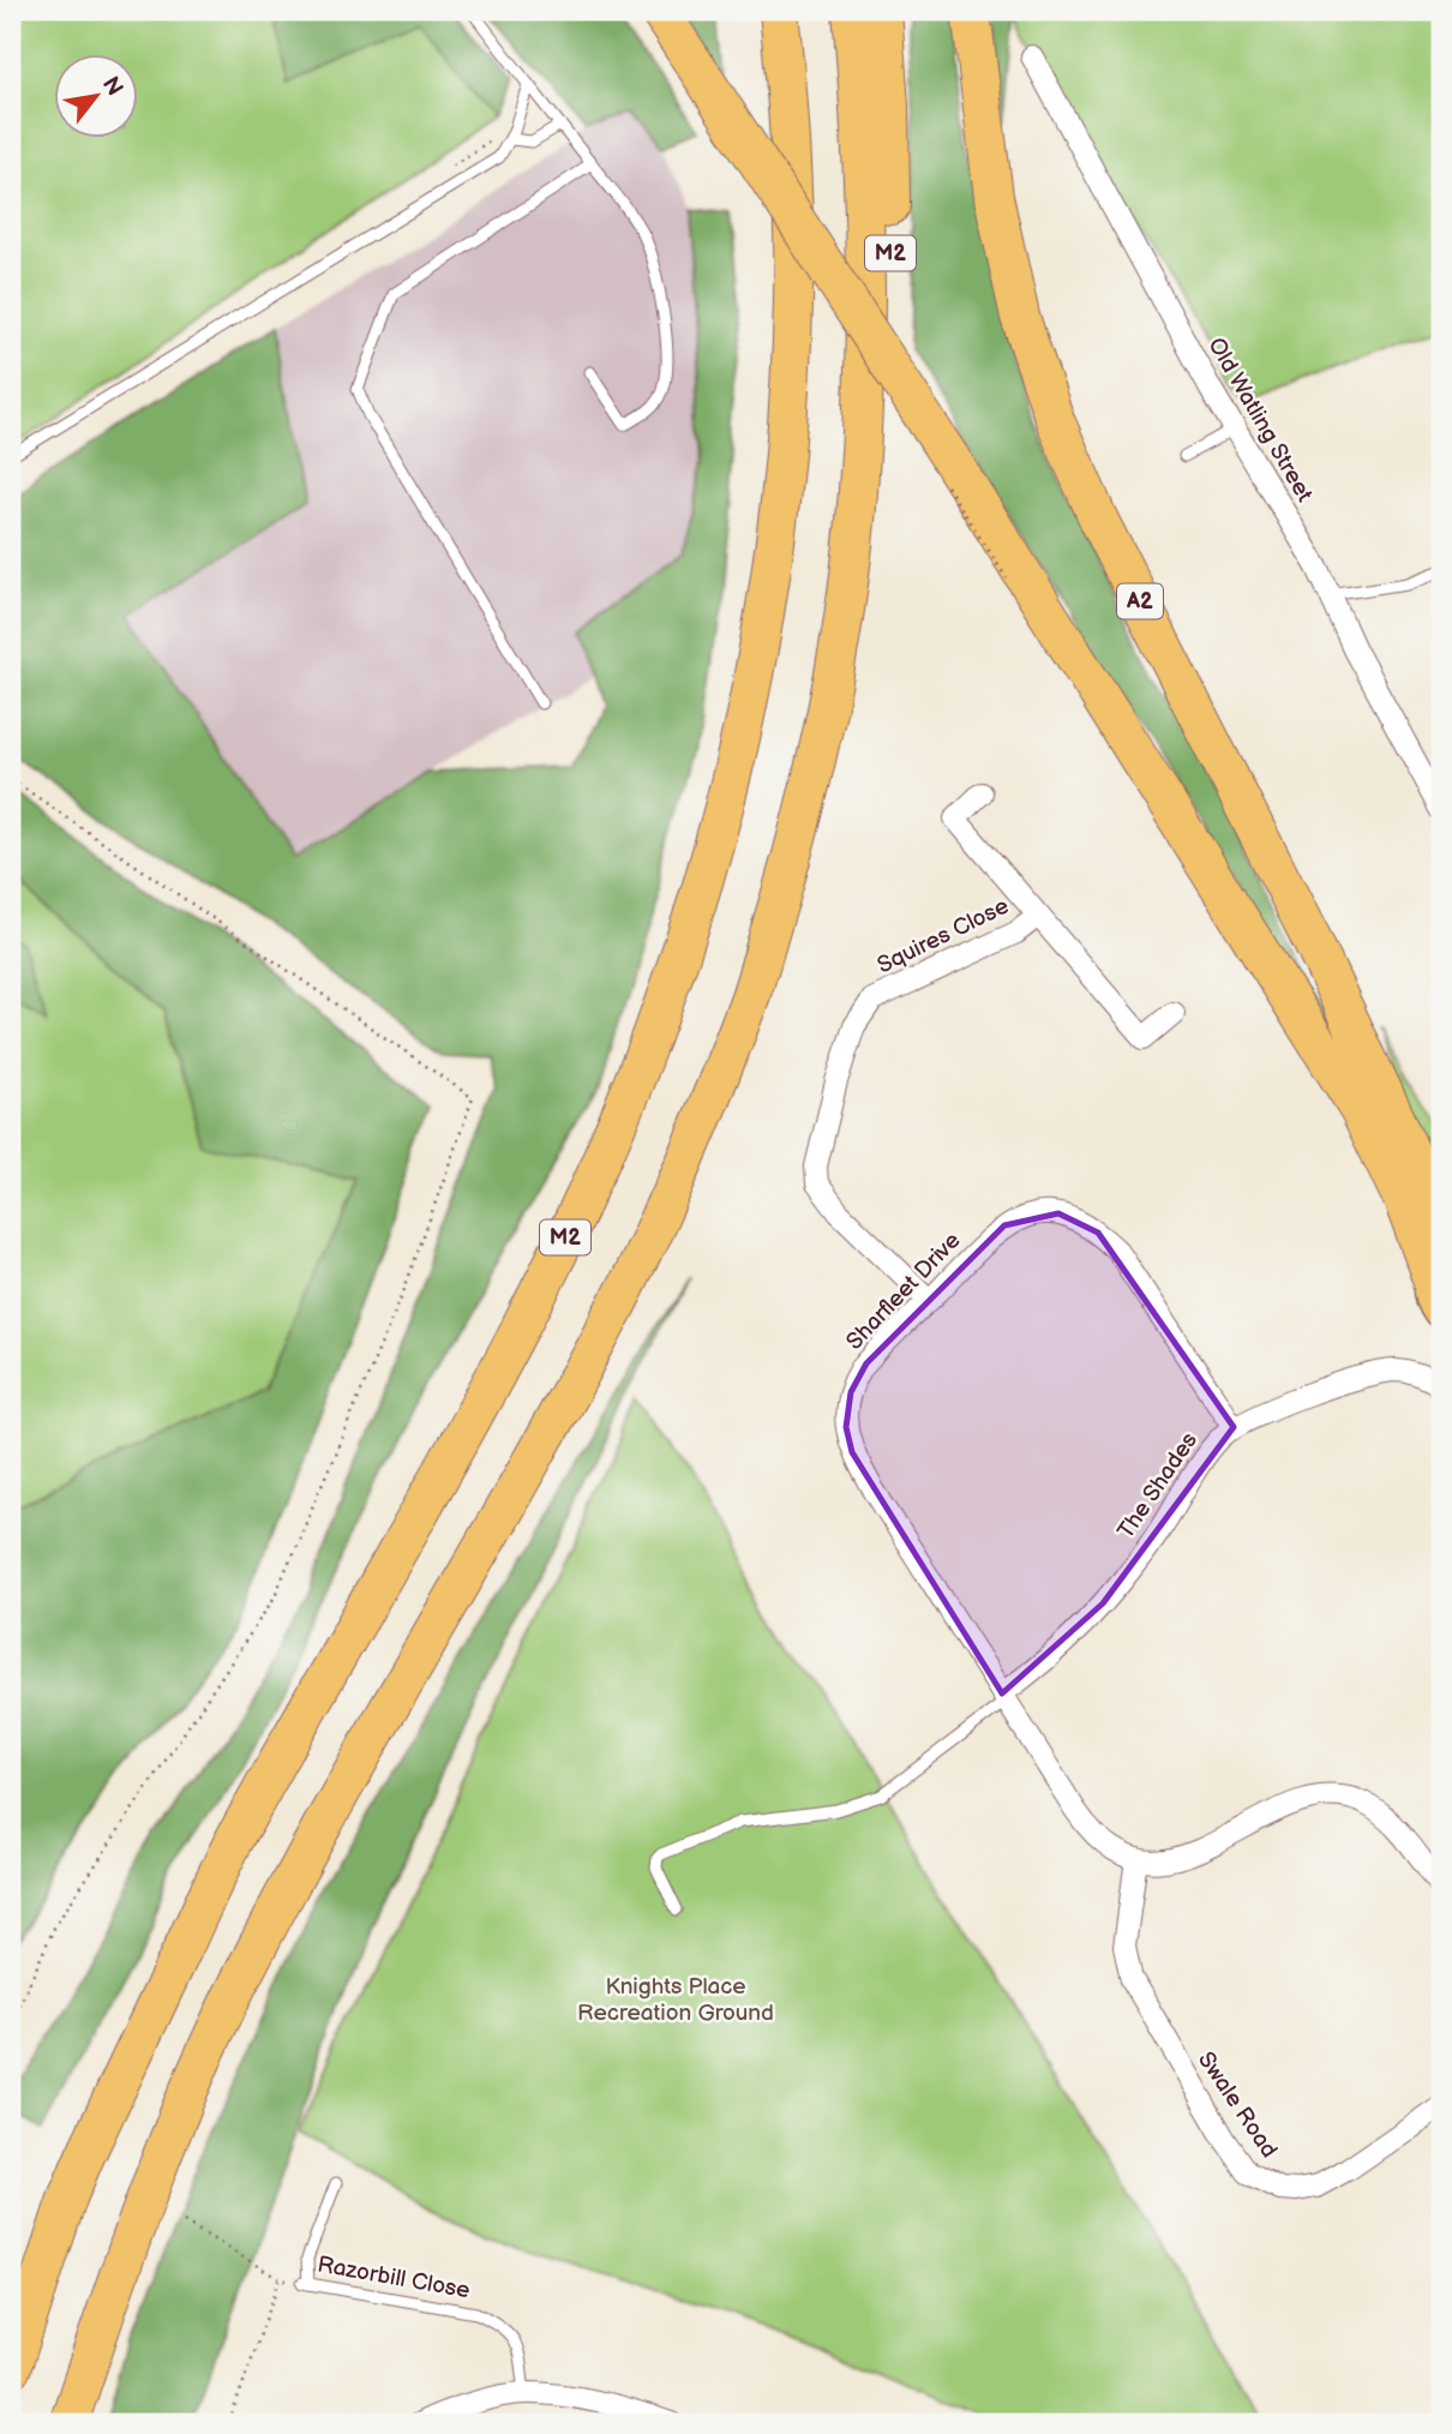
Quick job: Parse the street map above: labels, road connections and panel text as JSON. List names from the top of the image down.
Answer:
{
  "streets": {
    "highway": ["M2", "A2"],
    "street": [
      "Old Watling Street",
      "Squires Close",
      "Sharfleet Drive",
      "The Shades",
      "Swale Road"
    ],
    "lane": ["Razorbill Close"]
  },
  "crossings": [
    ["Squires Close", "Sharfleet Drive"],
    ["Sharfleet Drive", "The Shades"],
    ["Sharfleet Drive", "Swale Road"]
  ],
  "parks": ["Knights Place Recreation Ground"],
  "north": "top right"
}
